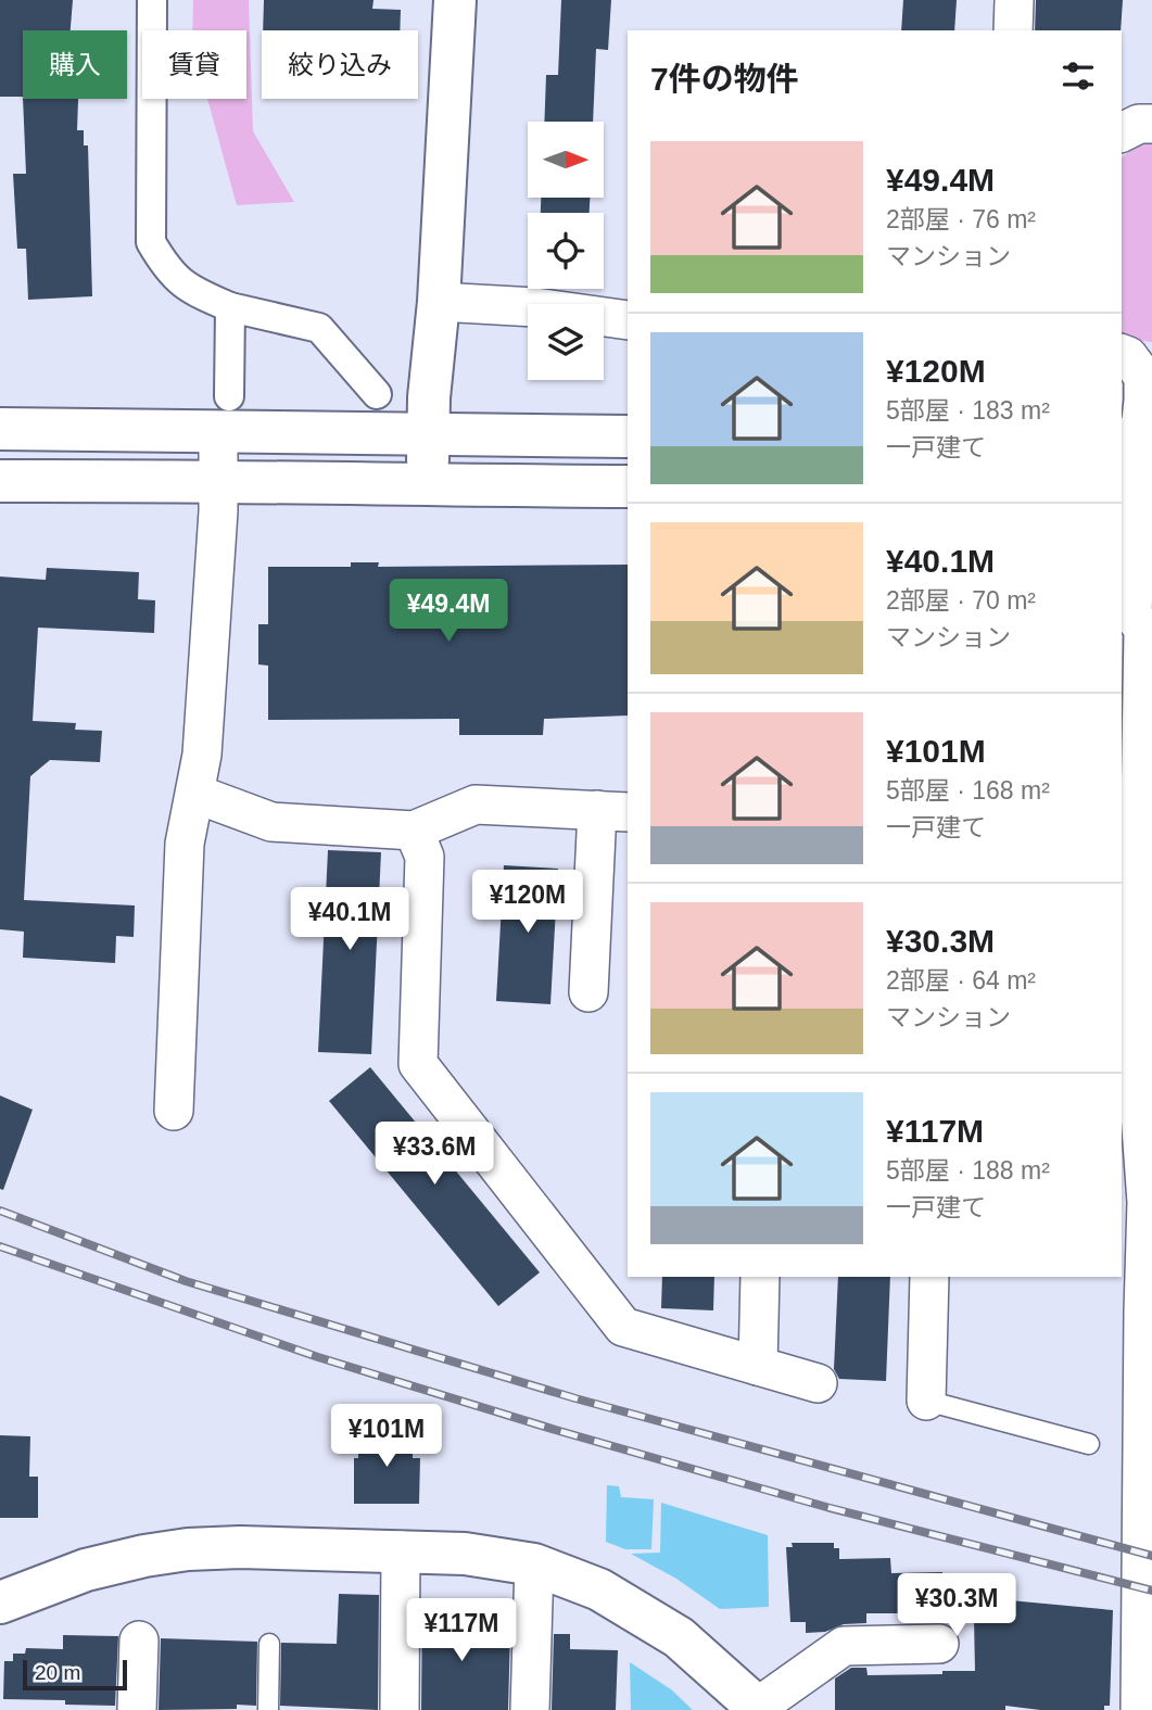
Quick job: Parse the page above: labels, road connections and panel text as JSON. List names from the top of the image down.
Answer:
{
  "scale_bar": "20 m",
  "north": "right",
  "page": {
    "chip": ["購入", "賃貸", "絞り込み"],
    "heading": "7件の物件",
    "list": [
      {
        "name": "¥49.4M",
        "note": "2部屋 · 76 m² · マンション"
      },
      {
        "name": "¥120M",
        "note": "5部屋 · 183 m² · 一戸建て"
      },
      {
        "name": "¥40.1M",
        "note": "2部屋 · 70 m² · マンション"
      },
      {
        "name": "¥101M",
        "note": "5部屋 · 168 m² · 一戸建て"
      },
      {
        "name": "¥30.3M",
        "note": "2部屋 · 64 m² · マンション"
      },
      {
        "name": "¥117M",
        "note": "5部屋 · 188 m² · 一戸建て"
      }
    ],
    "price": [
      "¥49.4M",
      "¥120M",
      "¥40.1M",
      "¥33.6M",
      "¥101M",
      "¥30.3M",
      "¥117M"
    ],
    "scale": "20 m"
  }
}
